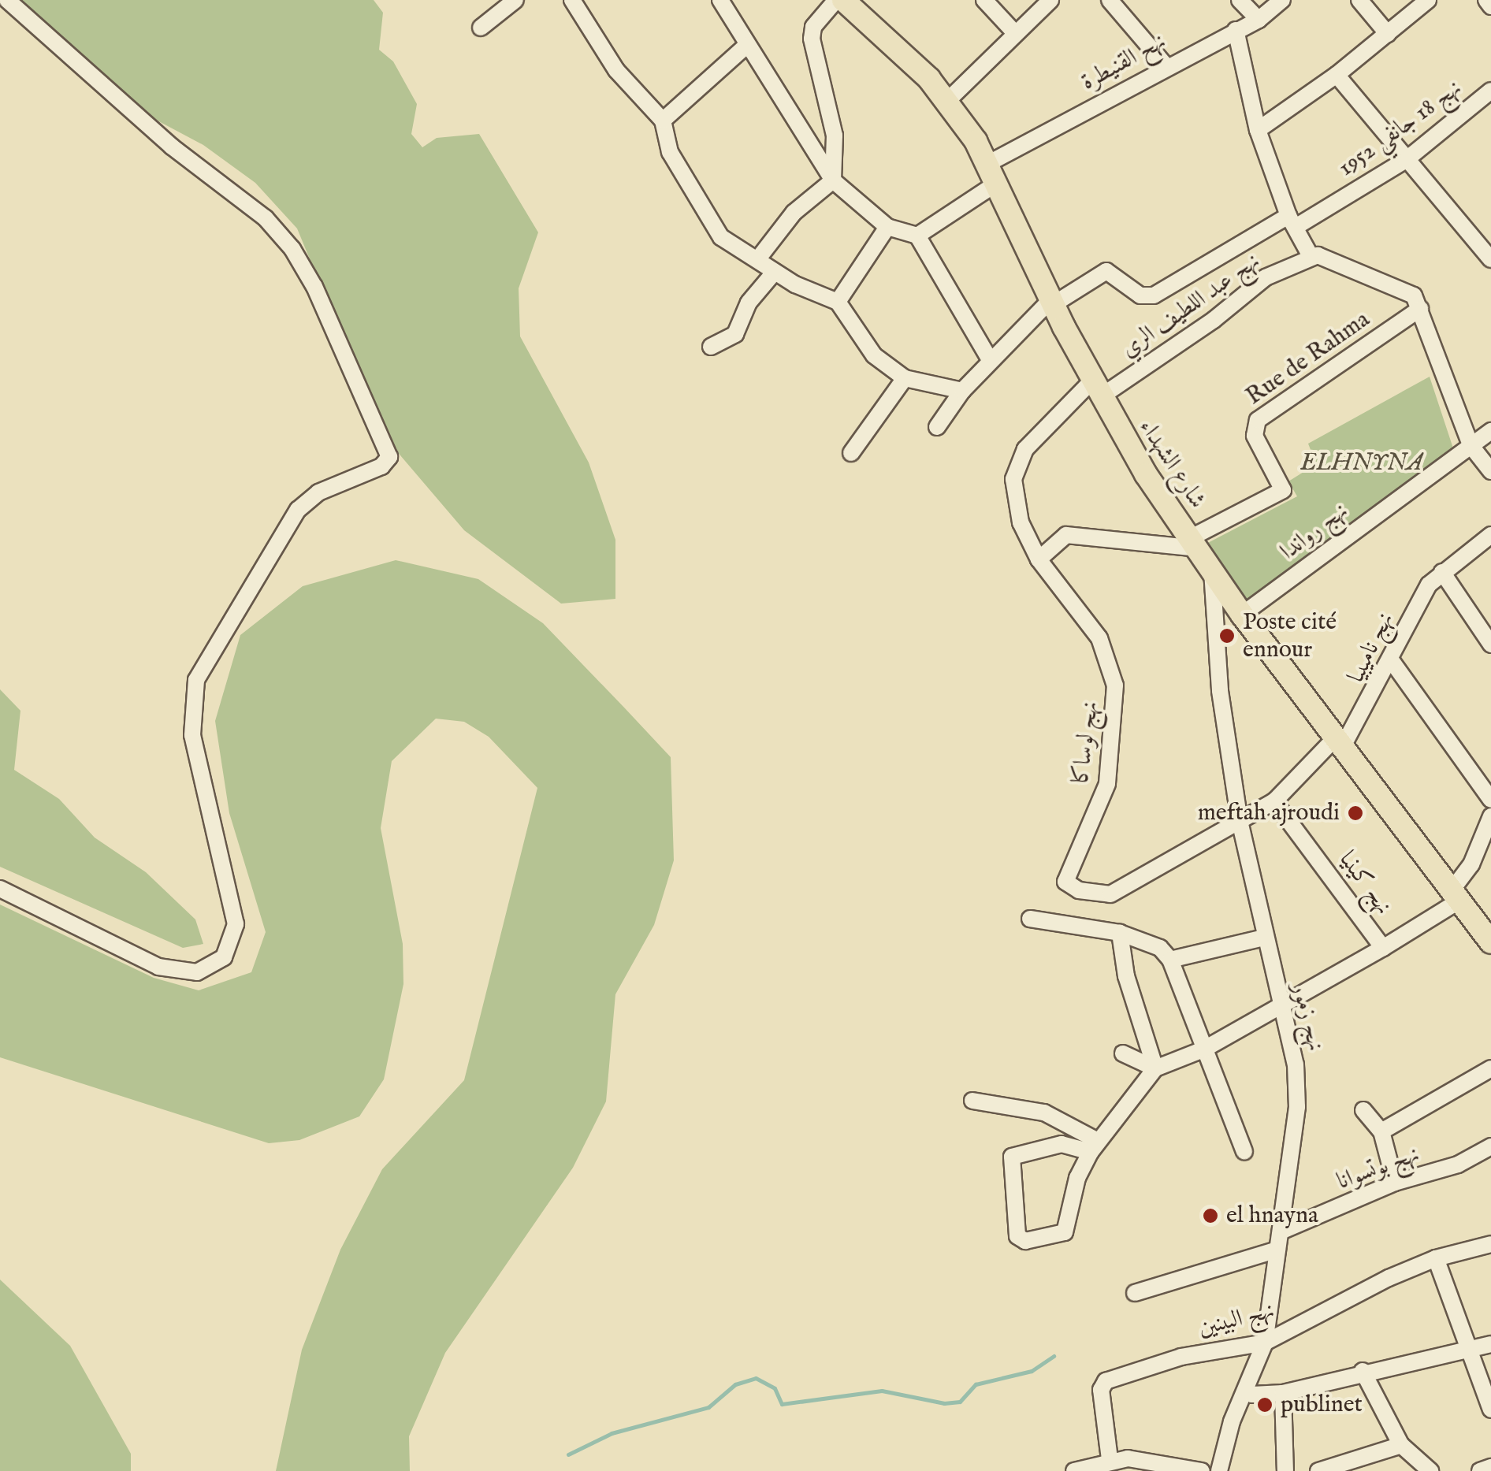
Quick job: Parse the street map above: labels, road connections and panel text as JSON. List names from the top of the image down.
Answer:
{
  "streets": {
    "main road": ["شارع الشهداء"],
    "street": [
      "نهح القنيطرة",
      "نهج 18 جانفي 1952",
      "نهج عبد اللطيف الري",
      "Rue de Rahma",
      "نهج رواندا",
      "نهج ناميبيا",
      "نهج لوساكا",
      "نهج كينيا",
      "نهج زمور",
      "نهج بوتسوانا",
      "نهج البينين"
    ]
  },
  "crossings": [
    ["نهح القنيطرة", "شارع الشهداء"],
    ["نهج 18 جانفي 1952", "شارع الشهداء"],
    ["نهج عبد اللطيف الري", "شارع الشهداء"],
    ["نهج عبد اللطيف الري", "نهج لوساكا"],
    ["Rue de Rahma", "شارع الشهداء"],
    ["شارع الشهداء", "نهج رواندا"],
    ["شارع الشهداء", "نهج ناميبيا"],
    ["شارع الشهداء", "نهج لوساكا"],
    ["شارع الشهداء", "نهج زمور"],
    ["نهج ناميبيا", "نهج لوساكا"],
    ["نهج لوساكا", "نهج كينيا"],
    ["نهج لوساكا", "نهج زمور"],
    ["نهج كينيا", "نهج زمور"],
    ["نهج زمور", "نهج بوتسوانا"],
    ["نهج زمور", "نهج البينين"]
  ],
  "parks": ["ELHNYNA"],
  "places": [
    "Poste cité ennour",
    "meftah ajroudi",
    "el hnayna",
    "publinet"
  ]
}
